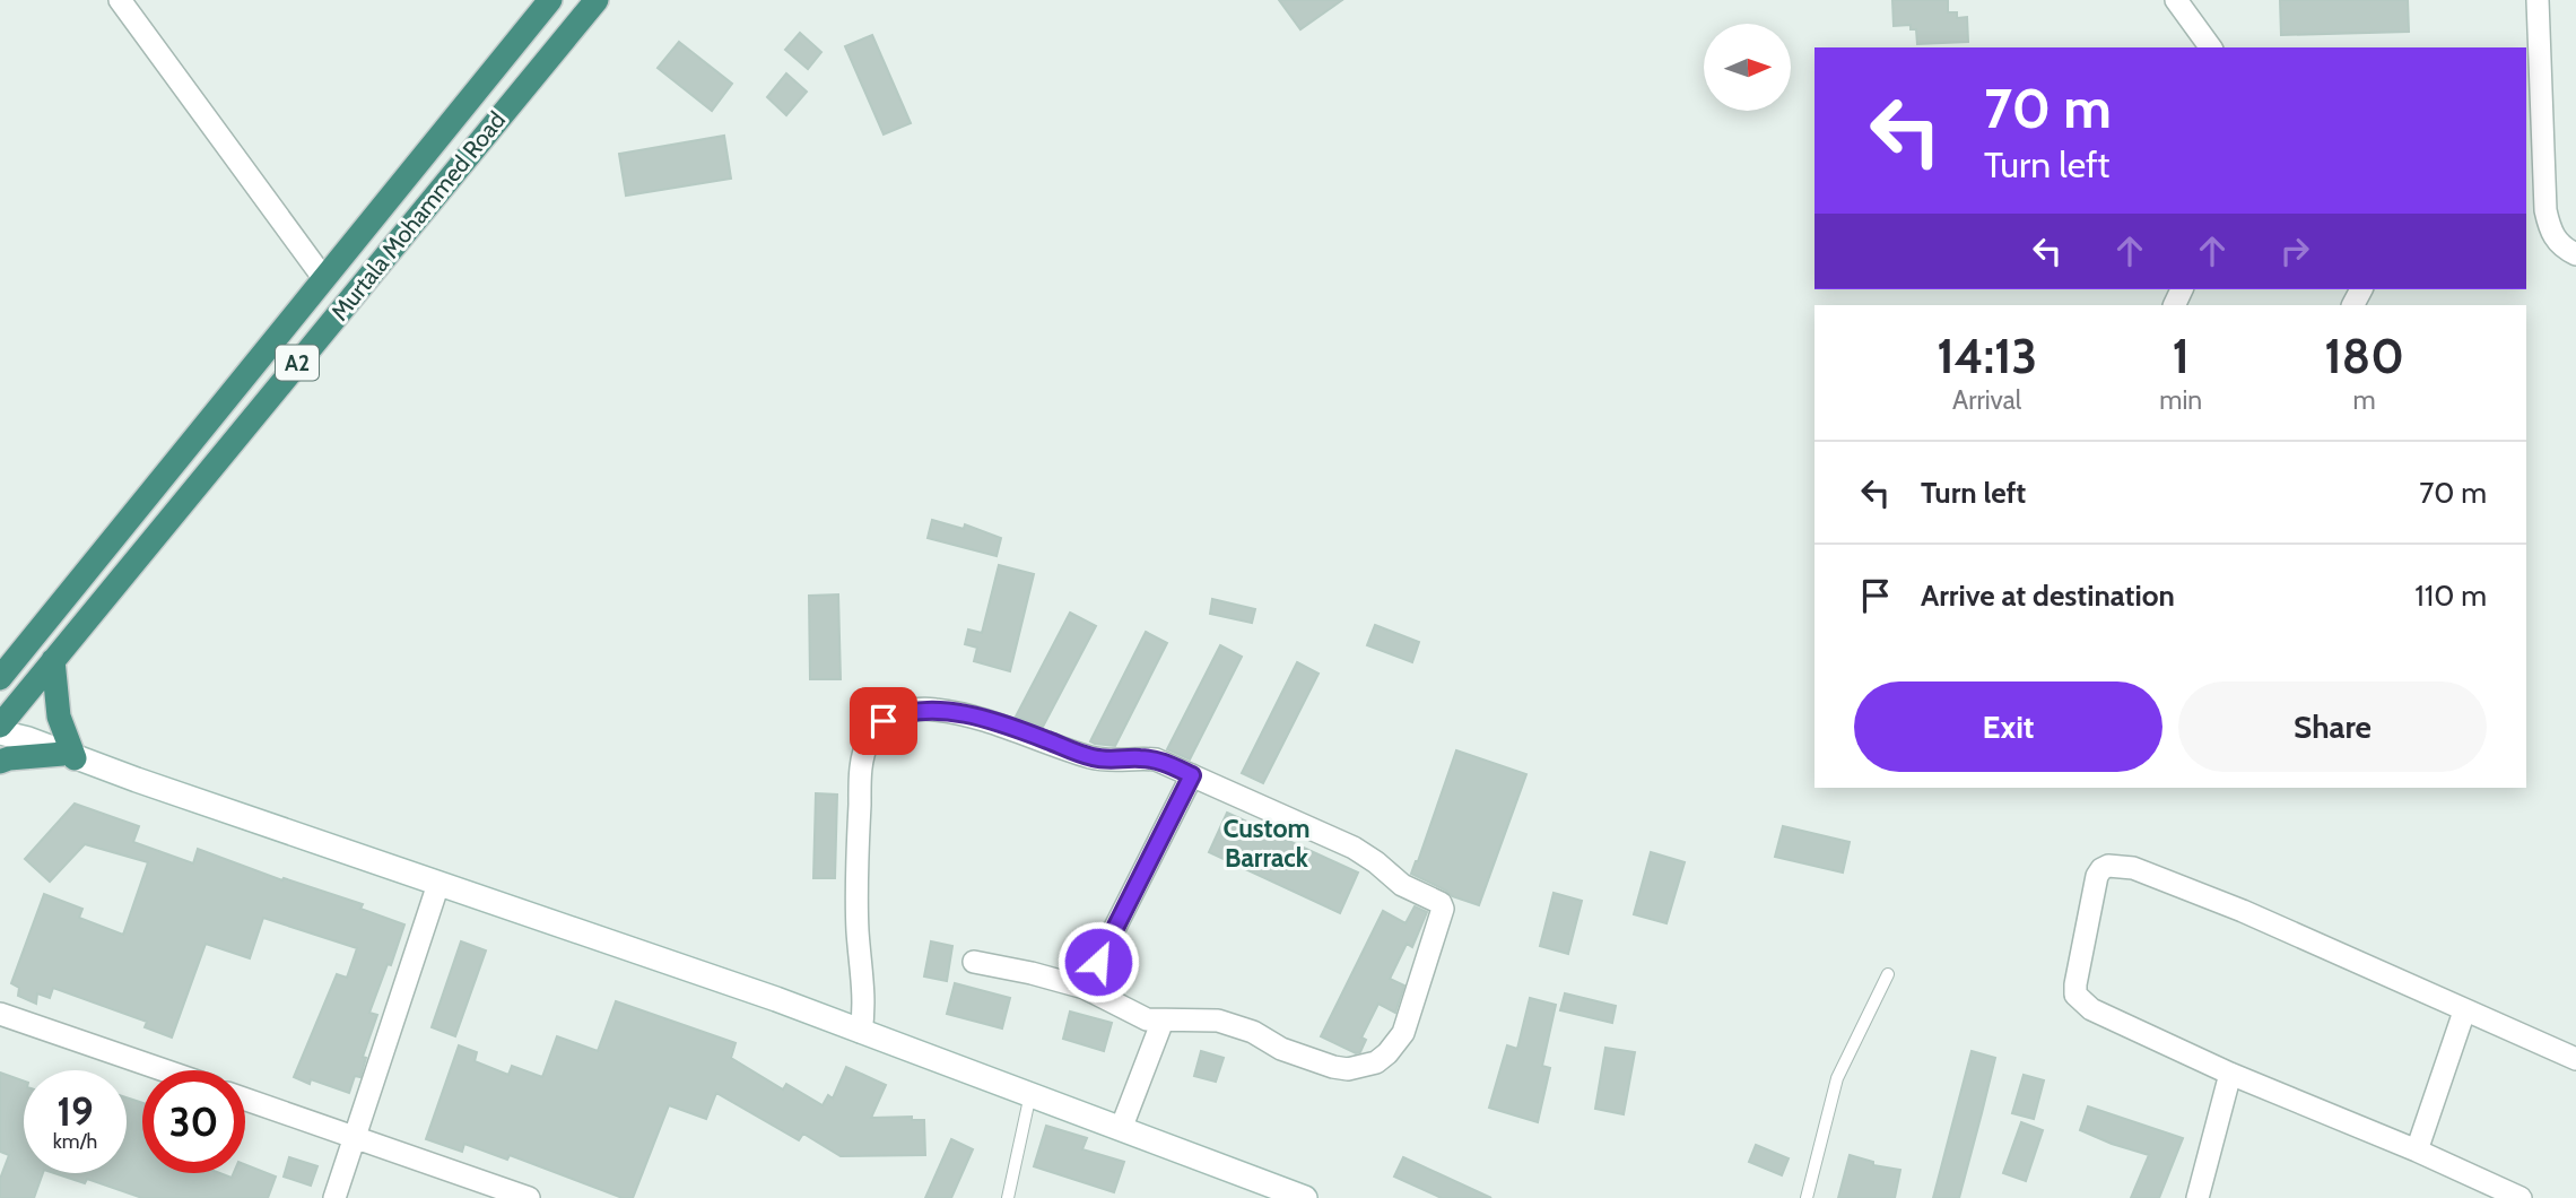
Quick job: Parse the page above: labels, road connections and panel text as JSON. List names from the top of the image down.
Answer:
{
  "streets": {
    "highway": ["Murtala Mohammed Road", "A2"]
  },
  "districts": ["Custom Barrack"],
  "north": "right",
  "page": {
    "turn": ["70 m", "Turn left"],
    "eta": [
      "14:13",
      "Arrival",
      "1",
      "min",
      "180",
      "m"
    ],
    "list": [
      {
        "name": "Turn left",
        "value": "70 m"
      },
      {
        "name": "Arrive at destination",
        "value": "110 m"
      }
    ],
    "buttons": ["Exit", "Share"],
    "speed": "19 km/h",
    "limit": "30"
  }
}
